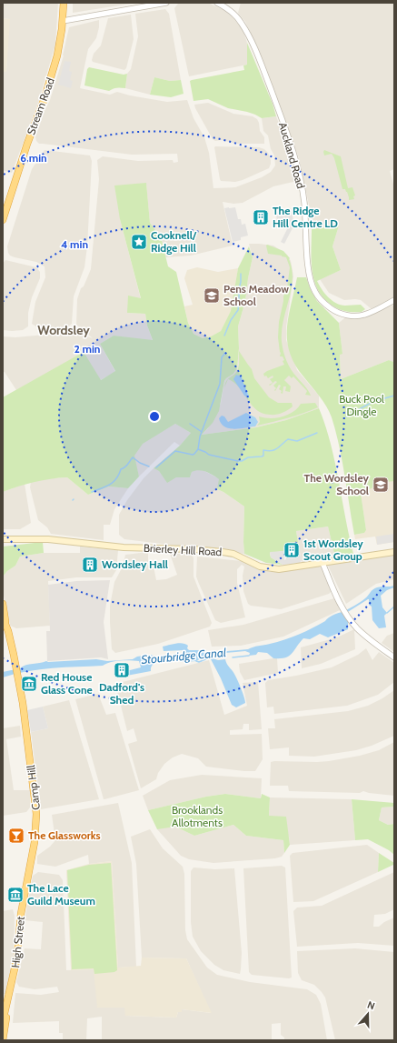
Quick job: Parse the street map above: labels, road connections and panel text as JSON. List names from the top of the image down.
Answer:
{
  "streets": {
    "highway": ["Stream Road", "Camp Hill", "High Street"],
    "main road": ["Brierley Hill Road"],
    "street": ["Auckland Road"]
  },
  "crossings": [
    ["Camp Hill", "High Street"]
  ],
  "districts": ["Wordsley"],
  "water": ["Stourbridge Canal"],
  "parks": ["Buck Pool Dingle", "Brooklands Allotments"],
  "places": {
    "building": [
      "The Ridge Hill Centre LD",
      "1st Wordsley Scout Group",
      "Wordsley Hall",
      "Dadford's Shed"
    ],
    "place": ["Cooknell/ Ridge Hill"],
    "school or university": ["Pens Meadow School", "The Wordsley School"],
    "museum": ["Red House Glass Cone", "The Lace Guild Museum"],
    "bar": ["The Glassworks"]
  },
  "north": "top",
  "rings": ["6 min", "4 min", "2 min"]
}
